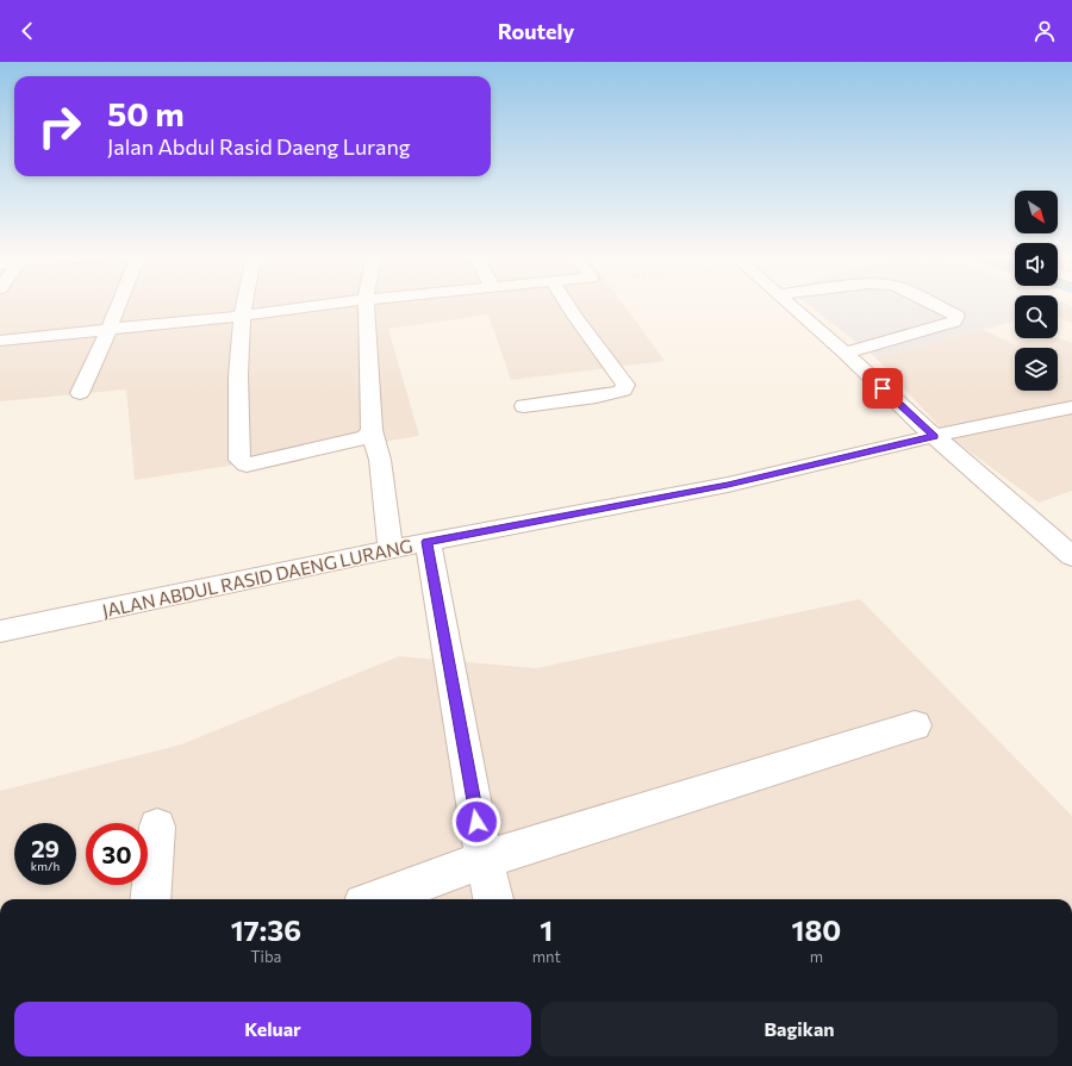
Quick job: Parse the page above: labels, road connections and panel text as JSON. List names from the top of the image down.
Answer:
{
  "streets": {
    "street": ["JALAN ABDUL RASID DAENG LURANG"]
  },
  "north": "bottom right",
  "page": {
    "header": "Routely",
    "turn": ["50 m", "Jalan Abdul Rasid Daeng Lurang"],
    "speed": "29 km/h",
    "limit": "30",
    "eta": [
      "17:36",
      "Tiba",
      "1",
      "mnt",
      "180",
      "m"
    ],
    "buttons": ["Keluar", "Bagikan"]
  }
}
